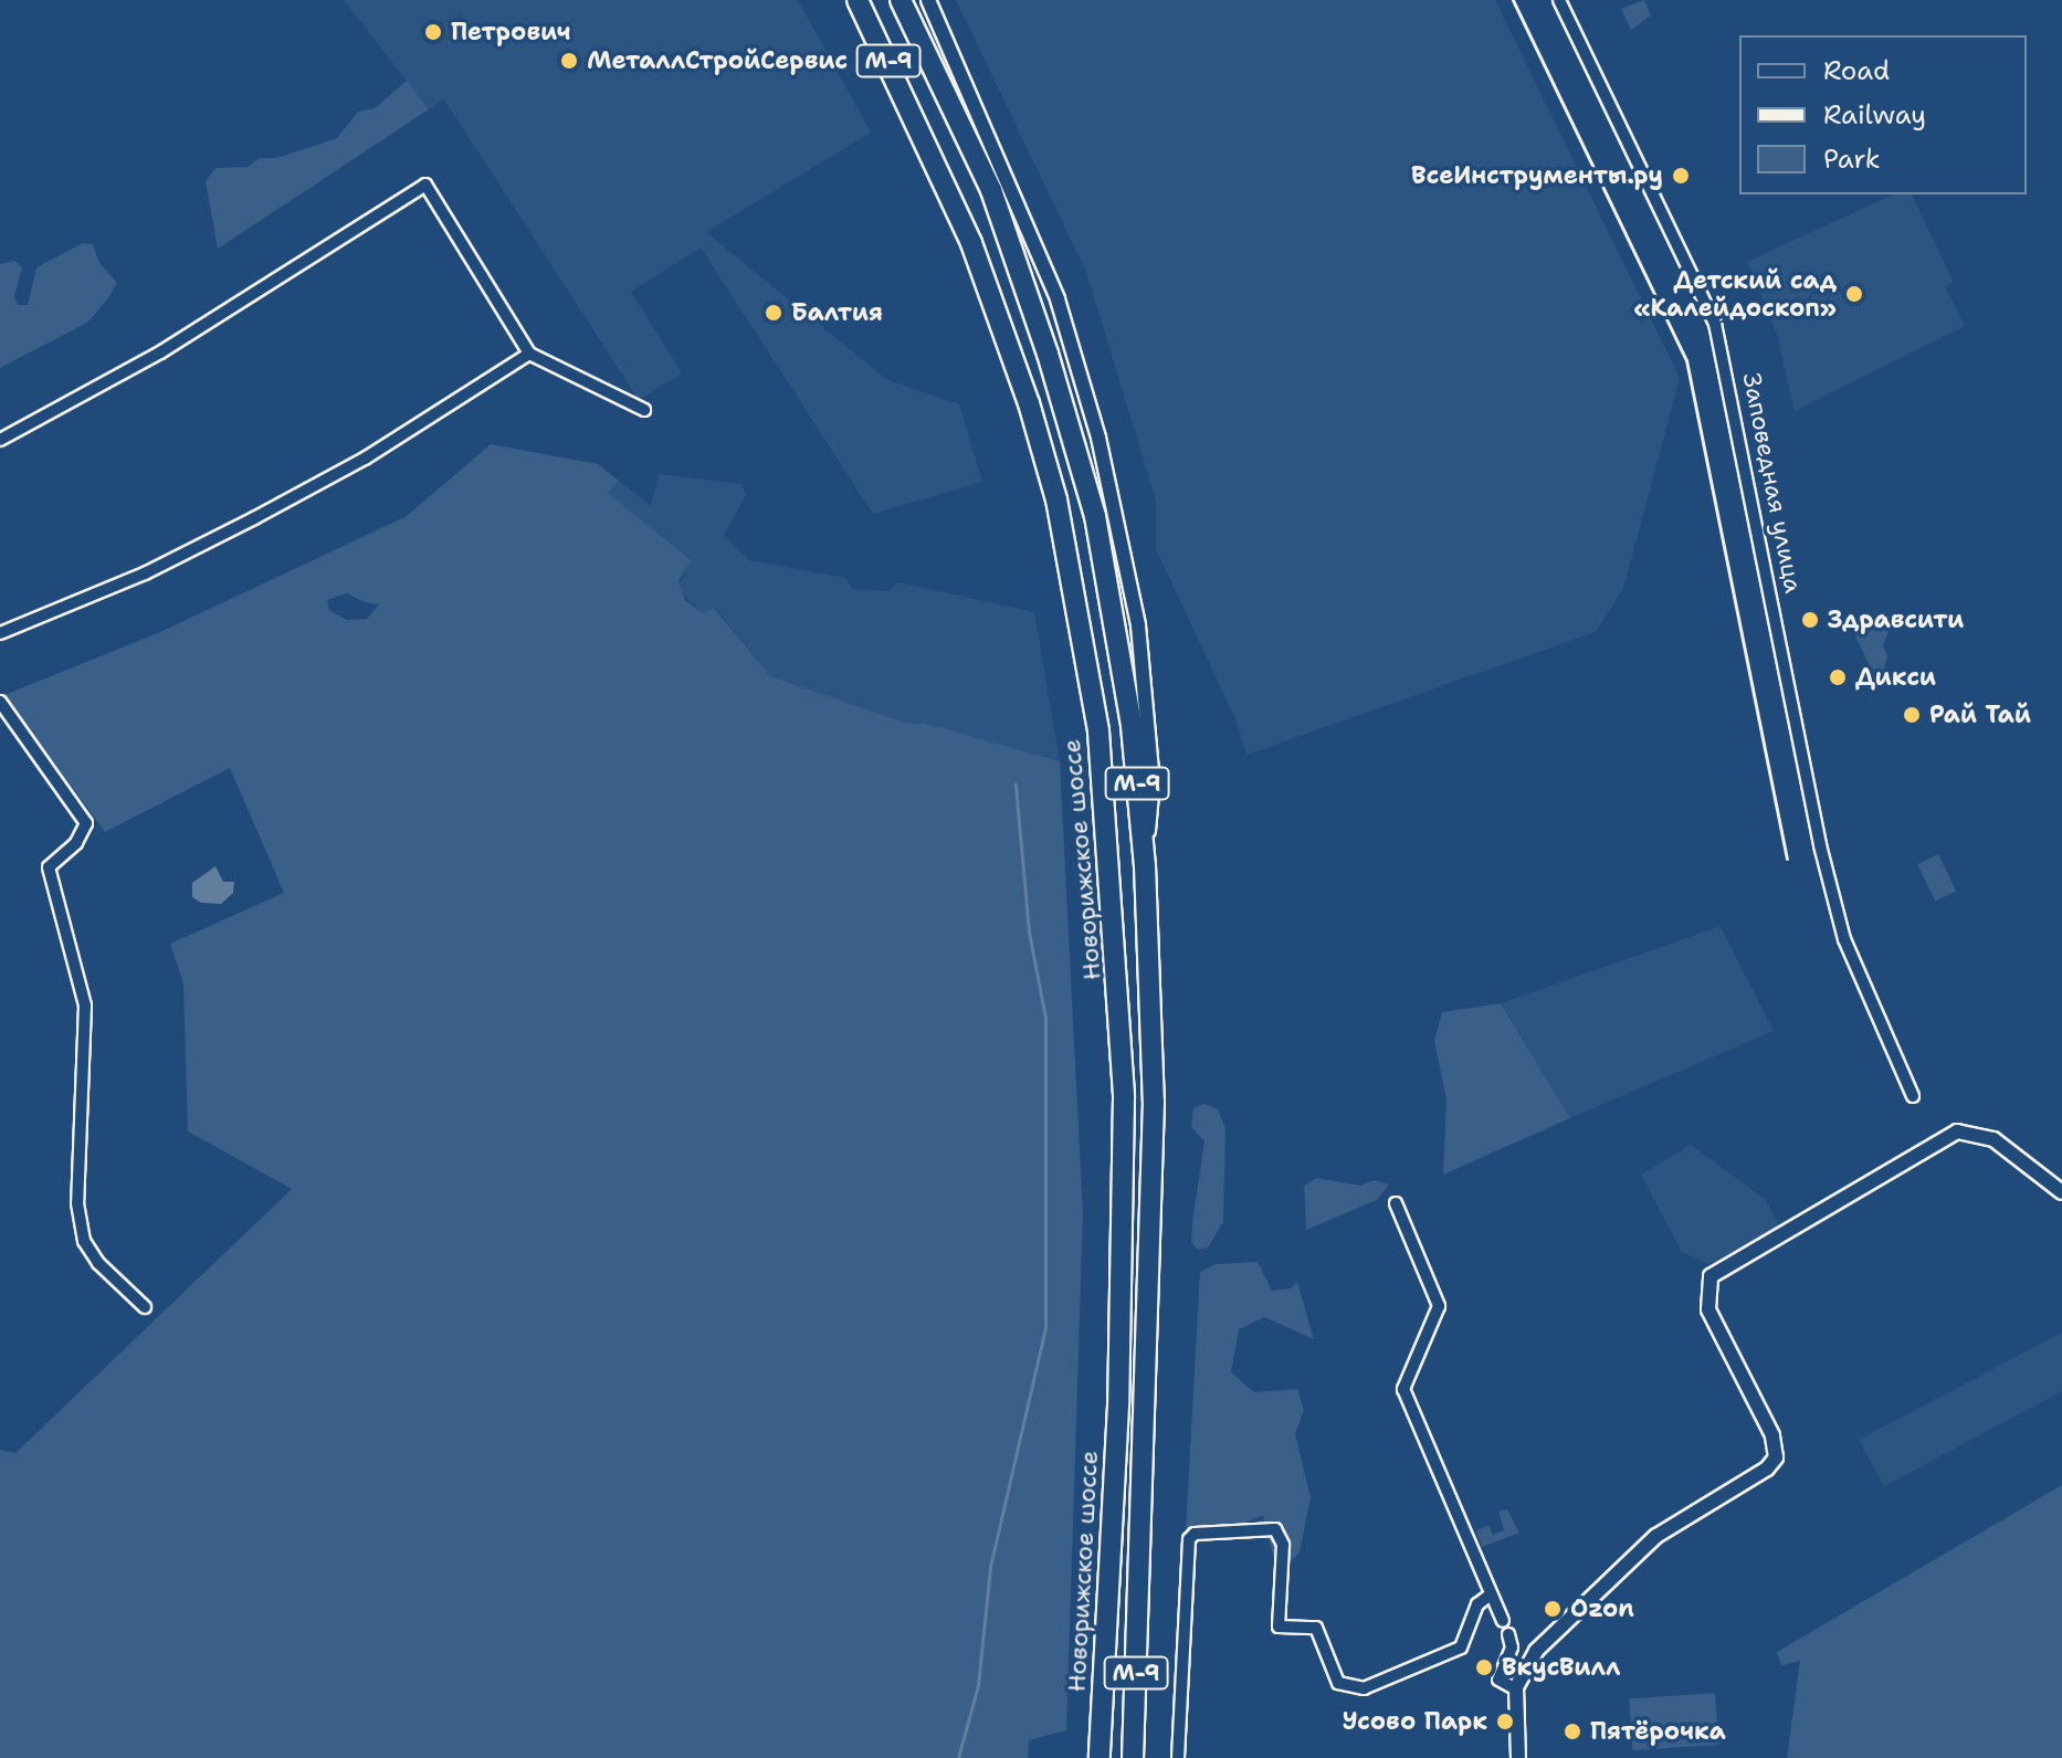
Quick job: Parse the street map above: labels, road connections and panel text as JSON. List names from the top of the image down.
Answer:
{
  "streets": {
    "highway": ["М-9", "Новорижское шоссе"],
    "street": ["Заповедная улица"]
  },
  "places": [
    "Петрович",
    "МеталлСтройСервис",
    "ВсеИнструменты.ру",
    "Детский сад «Калейдоскоп»",
    "Балтия",
    "Здравсити",
    "Дикси",
    "Рай Тай",
    "Ozon",
    "ВкусВилл",
    "Усово Парк",
    "Пятёрочка"
  ],
  "legend": ["Road", "Railway", "Park"]
}
